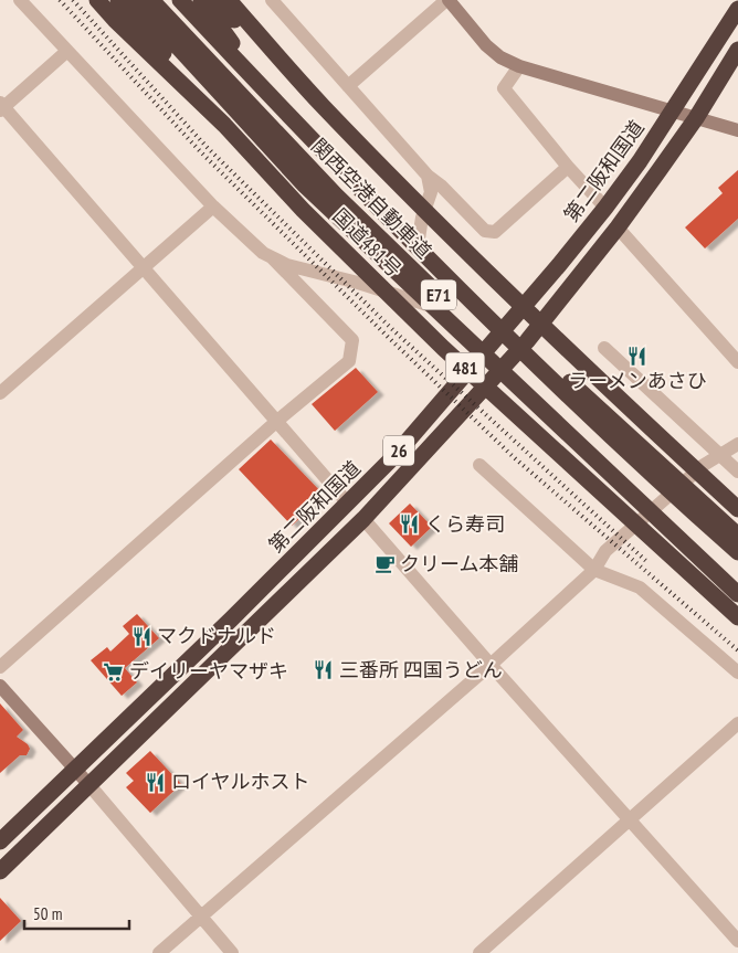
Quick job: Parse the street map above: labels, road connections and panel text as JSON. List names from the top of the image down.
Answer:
{
  "streets": {
    "highway": [
      "第二阪和国道",
      "関西空港自動車道",
      "国道481号",
      "E71",
      "481",
      "26"
    ]
  },
  "crossings": [
    ["第二阪和国道", "481"],
    ["481", "26"]
  ],
  "places": {
    "restaurant": [
      "ラーメンあさひ",
      "くら寿司",
      "マクドナルド",
      "三番所 四国うどん",
      "ロイヤルホスト"
    ],
    "cafe": ["クリーム本舗"],
    "supermarket": ["デイリーヤマザキ"]
  },
  "scale_bar": "50 m"
}
